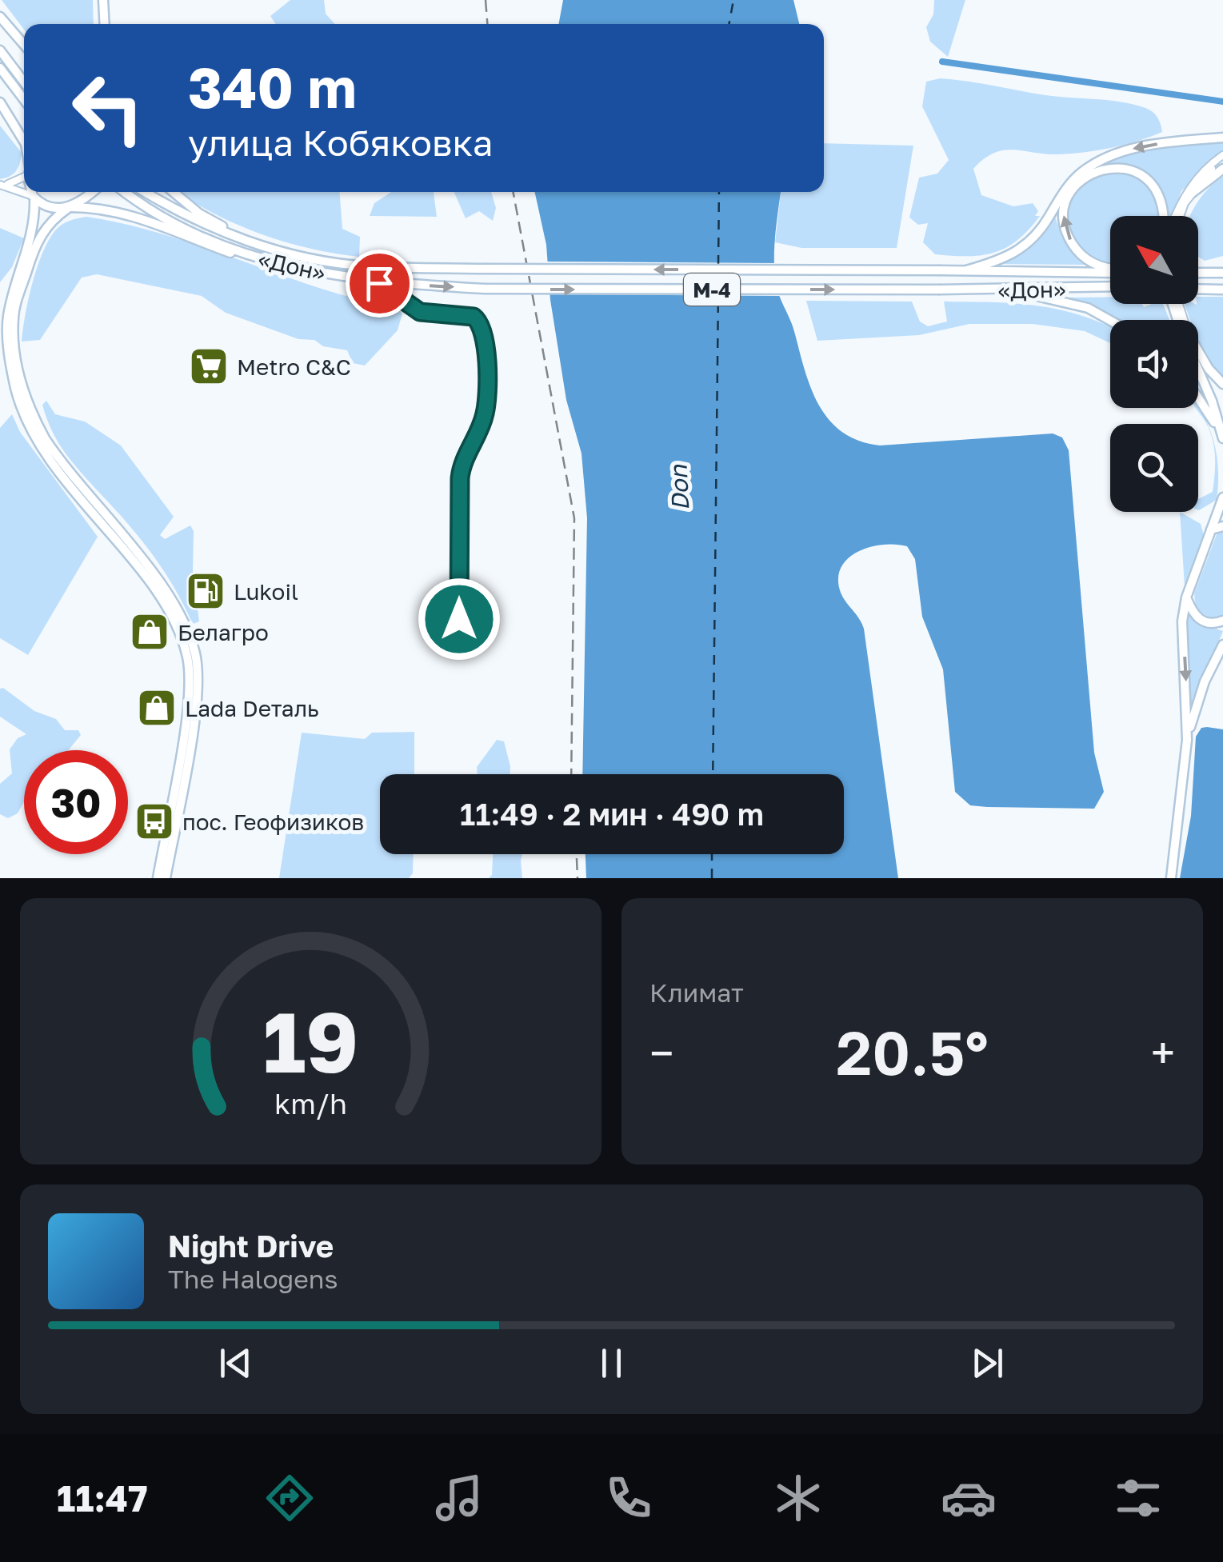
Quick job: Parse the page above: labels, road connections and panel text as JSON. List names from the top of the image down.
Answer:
{
  "streets": {
    "main road": ["«Дон»", "М-4"]
  },
  "water": ["Don"],
  "places": {
    "supermarket": ["Metro C&C"],
    "fuel station": ["Lukoil"],
    "shop": ["Белагро", "Lada Dеталь"],
    "bus stop": ["пос. Геофизиков"]
  },
  "north": "top left",
  "page": {
    "turn": ["340 m", "улица Кобяковка"],
    "limit": "30",
    "trip": "11:49 · 2 мин · 490 m",
    "tile": "Климат",
    "heat": ["−", "20.5°", "+"],
    "song": ["Night Drive", "The Halogens"],
    "tabs": "11:47",
    "gauge": ["19", "km/h"]
  }
}
